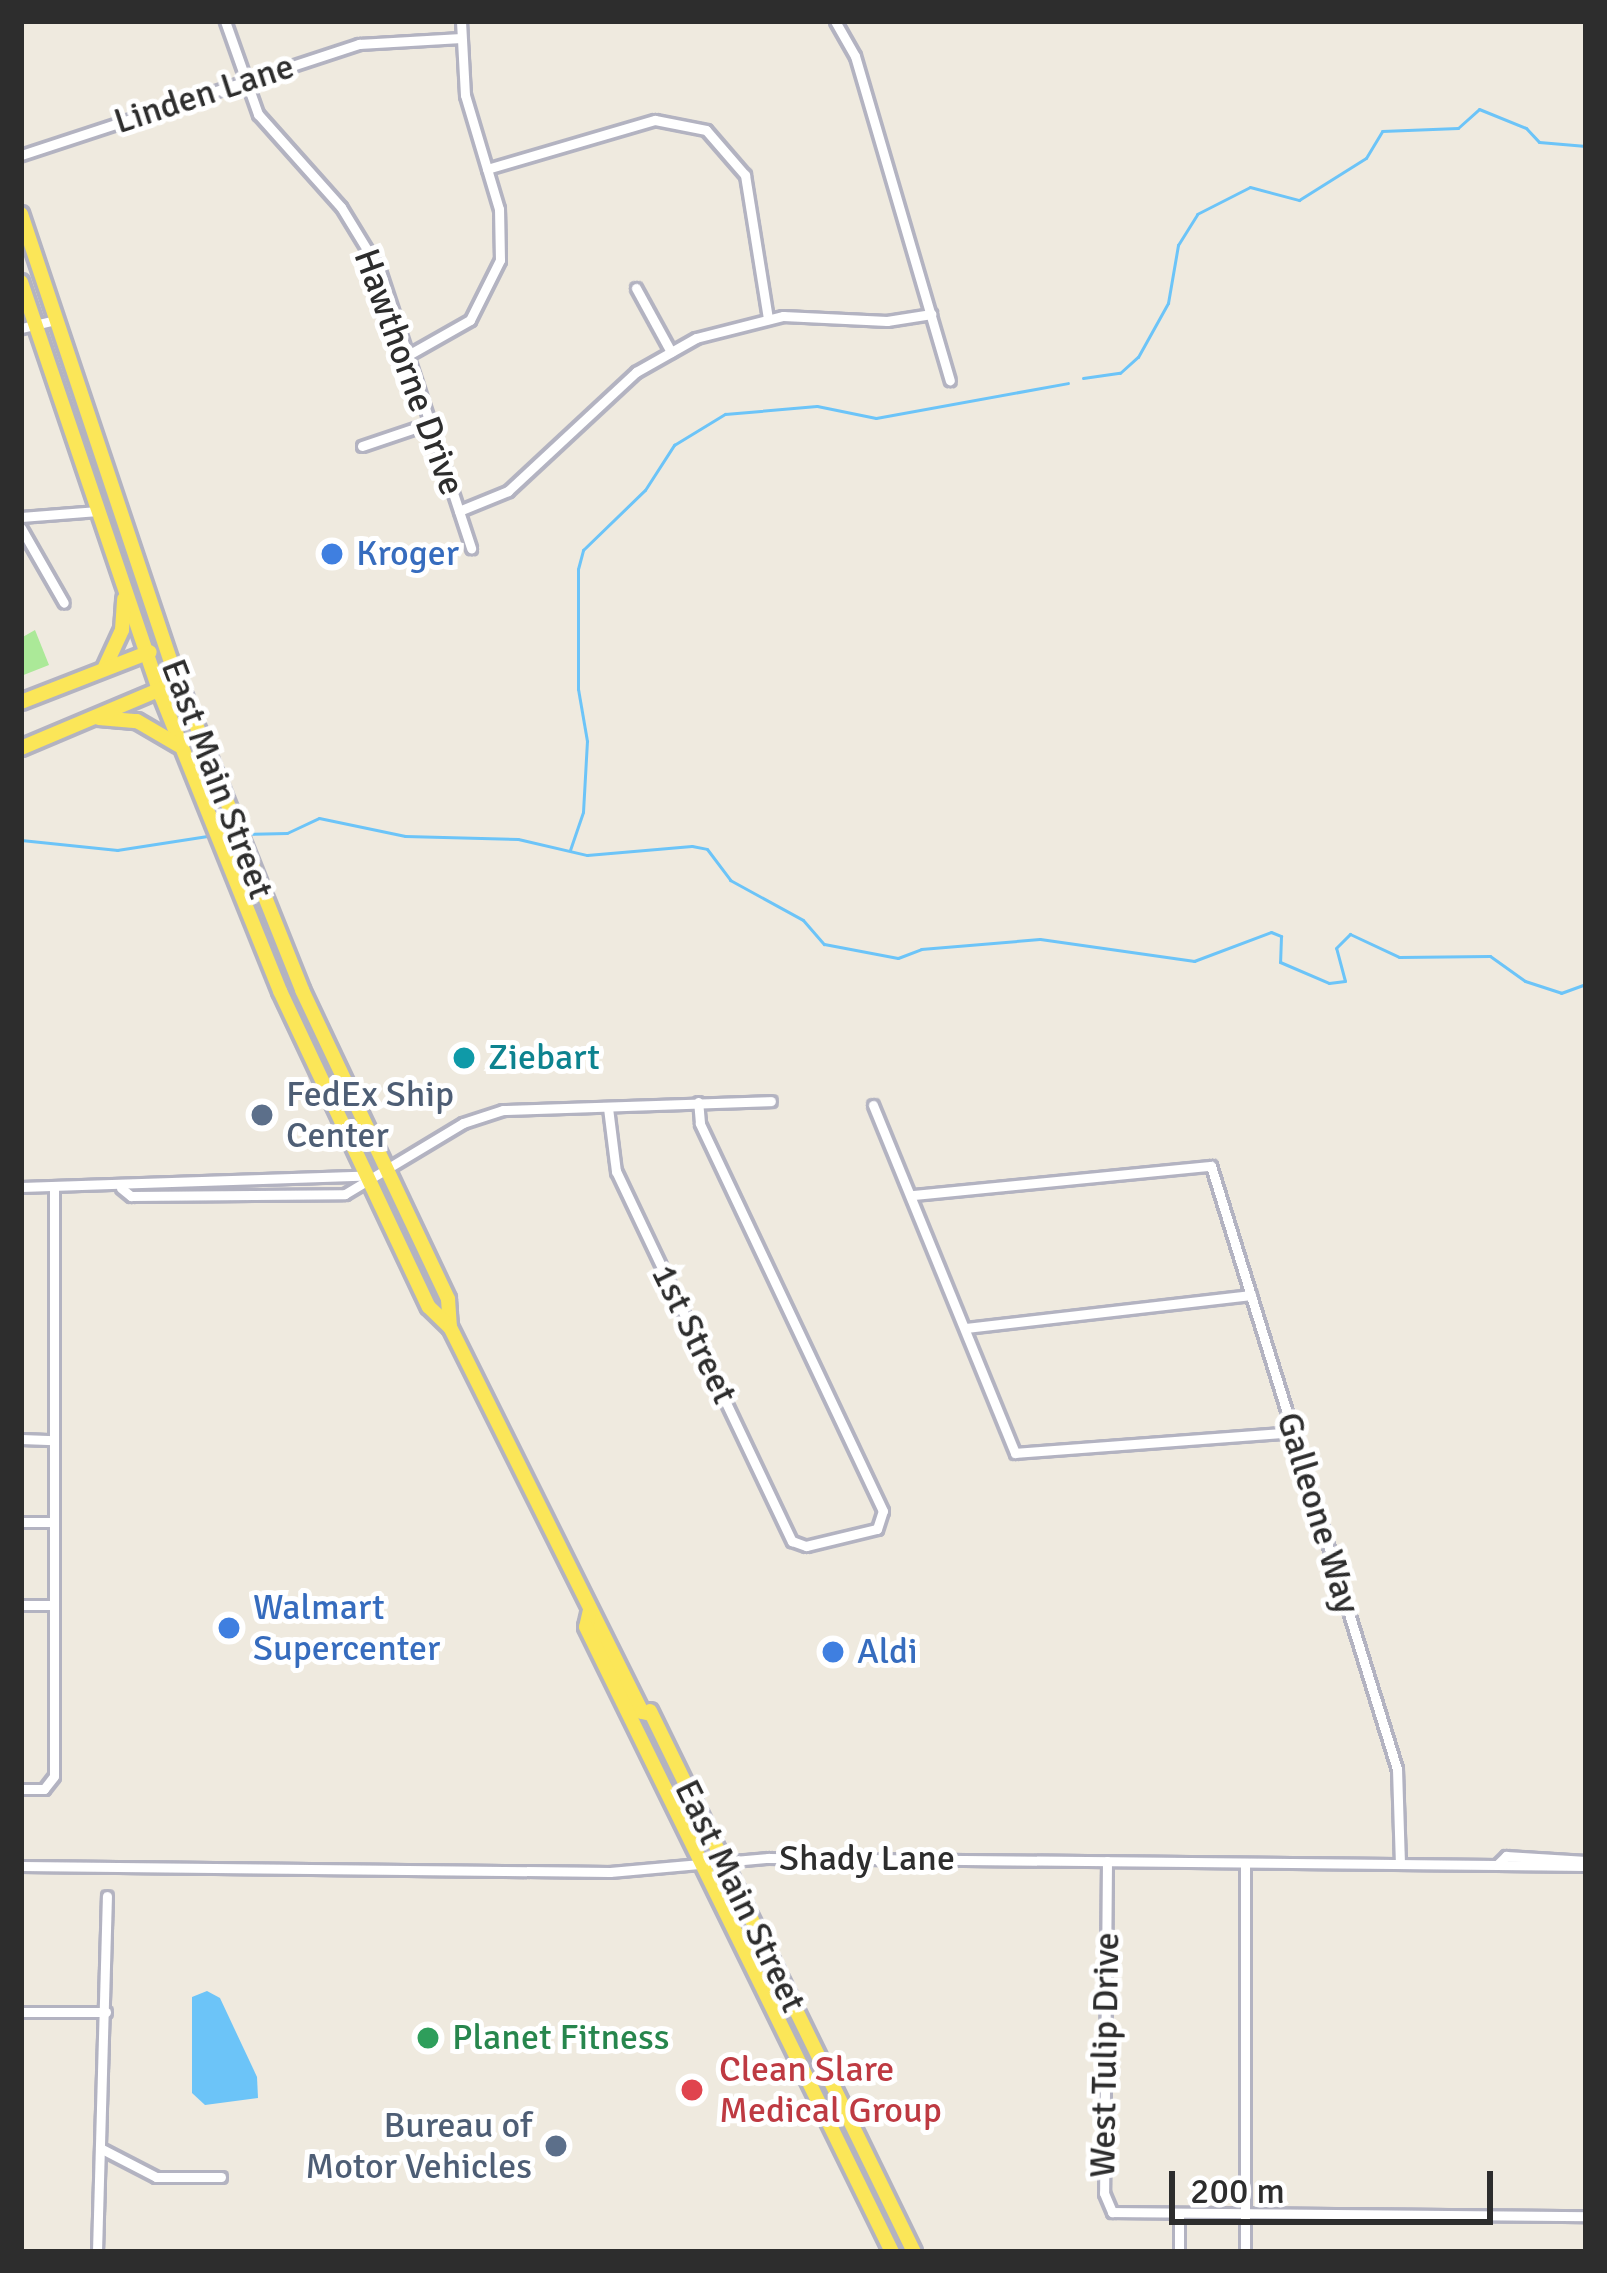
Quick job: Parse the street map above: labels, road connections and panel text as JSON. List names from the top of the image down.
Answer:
{
  "streets": {
    "main road": ["East Main Street"],
    "street": [
      "Linden Lane",
      "Hawthorne Drive",
      "1st Street",
      "Galleone Way",
      "Shady Lane",
      "West Tulip Drive"
    ]
  },
  "crossings": [
    ["Linden Lane", "Hawthorne Drive"],
    ["East Main Street", "Shady Lane"],
    ["Galleone Way", "Shady Lane"],
    ["Shady Lane", "West Tulip Drive"]
  ],
  "places": [
    "Kroger",
    "Ziebart",
    "FedEx Ship Center",
    "Walmart Supercenter",
    "Aldi",
    "Planet Fitness",
    "Clean Slare Medical Group",
    "Bureau of Motor Vehicles"
  ],
  "scale_bar": "200 m"
}
